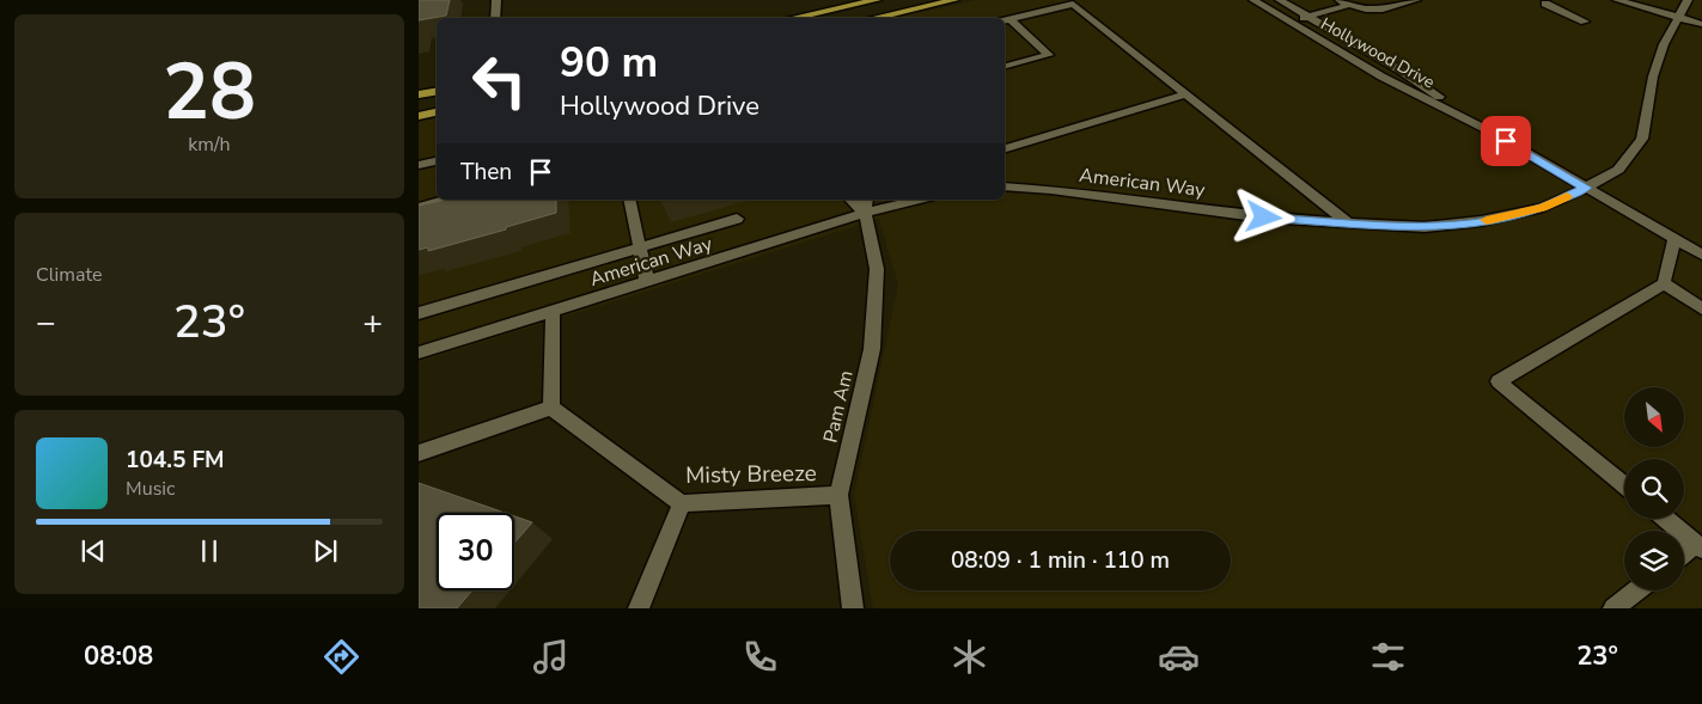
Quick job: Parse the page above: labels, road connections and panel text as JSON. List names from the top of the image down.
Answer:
{
  "streets": {
    "street": [
      "Hollywood Drive",
      "American Way",
      "Pam Am",
      "Misty Breeze"
    ]
  },
  "crossings": [
    ["Hollywood Drive", "American Way"],
    ["American Way", "Pam Am"],
    ["Pam Am", "Misty Breeze"]
  ],
  "north": "bottom right",
  "page": {
    "tile": [
      ["28", "km/h"],
      "Climate"
    ],
    "turn": ["90 m", "Hollywood Drive"],
    "then": "Then",
    "heat": ["−", "23°", "+"],
    "song": ["104.5 FM", "Music"],
    "limit": "30",
    "trip": "08:09 · 1 min · 110 m",
    "tabs": ["08:08", "23°"]
  }
}
